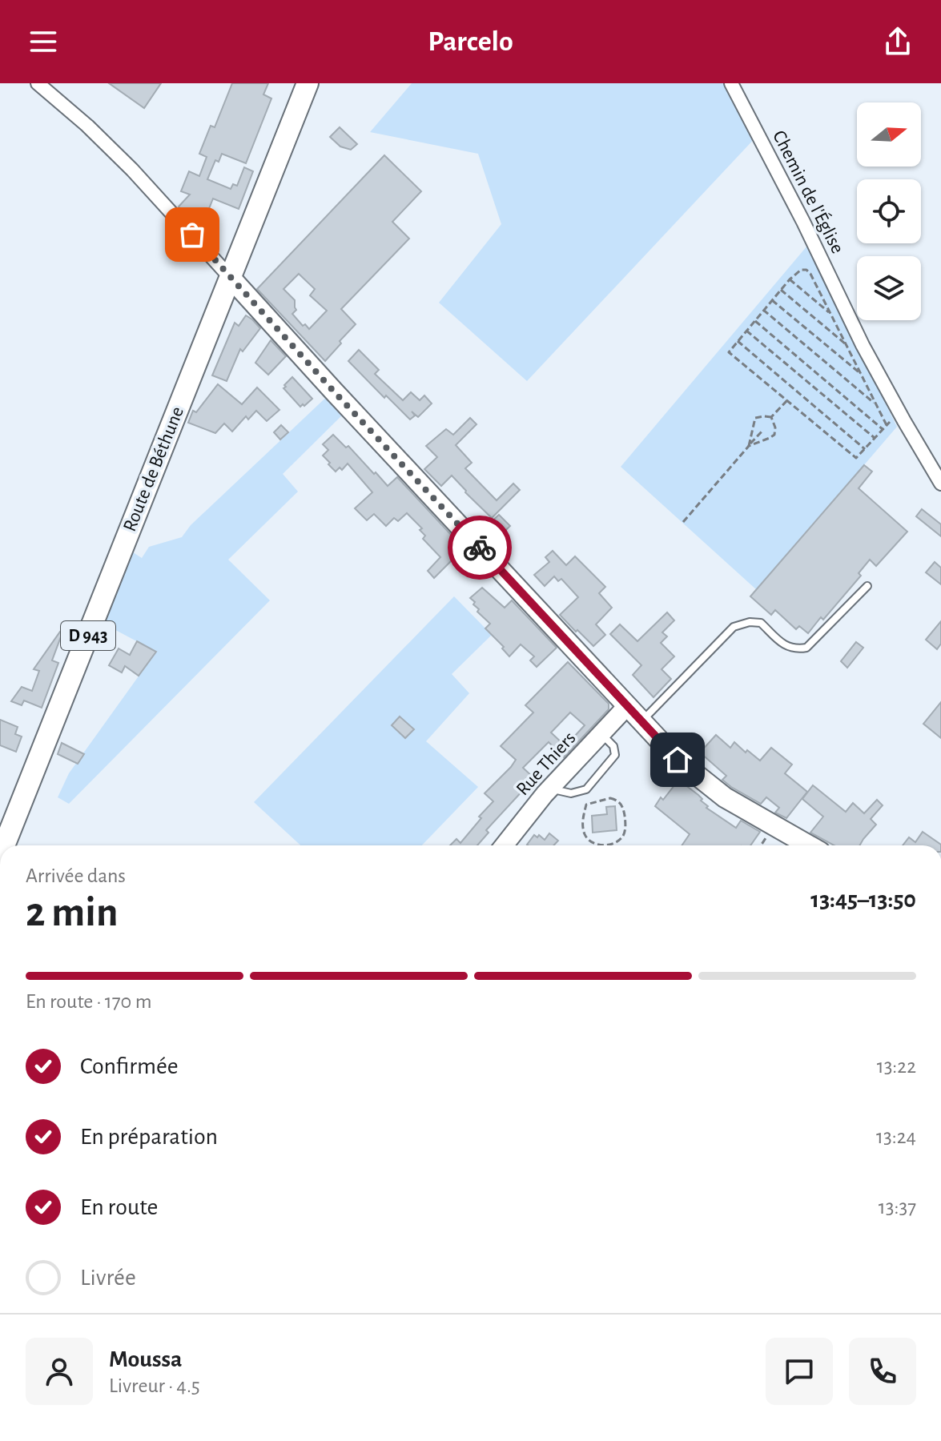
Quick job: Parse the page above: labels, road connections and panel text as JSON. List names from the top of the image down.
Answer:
{
  "streets": {
    "main road": ["Route de Béthune", "D 943"],
    "street": ["Chemin de l'Église", "Rue Thiers"]
  },
  "north": "right",
  "page": {
    "header": "Parcelo",
    "heading": ["2 min", "Arrivée dans", "13:45–13:50"],
    "panel": ["Moussa", "Livreur · 4.5"],
    "bar": "En route · 170 m",
    "list": [
      ["Confirmée", "13:22"],
      ["En préparation", "13:24"],
      ["En route", "13:37"],
      "Livrée"
    ]
  }
}
